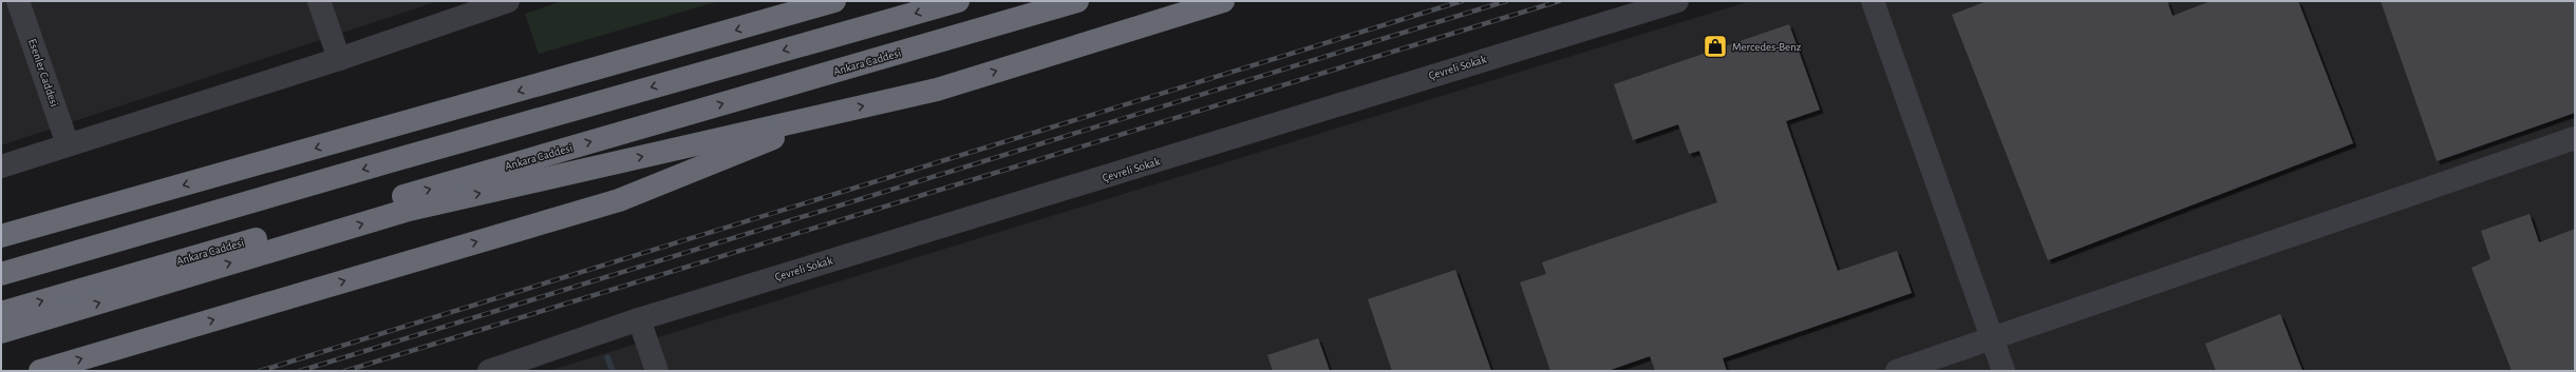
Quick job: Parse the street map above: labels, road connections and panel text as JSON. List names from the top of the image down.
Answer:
{
  "streets": {
    "highway": ["Ankara Caddesi"],
    "street": ["Çevreli Sokak", "Esenler Caddesi"]
  },
  "places": {
    "shop": ["Mercedes-Benz"]
  }
}
